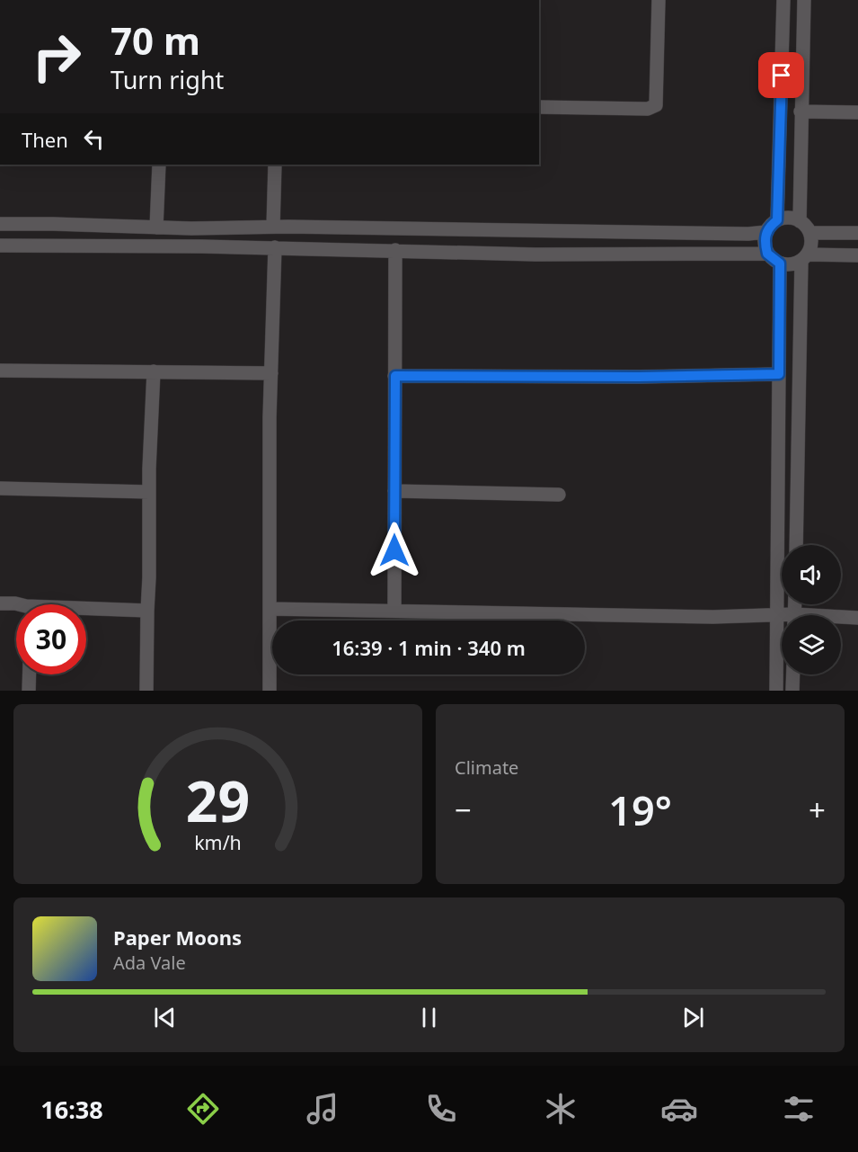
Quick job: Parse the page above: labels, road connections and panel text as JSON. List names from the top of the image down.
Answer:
{
  "page": {
    "turn": ["70 m", "Turn right"],
    "then": "Then",
    "limit": "30",
    "trip": "16:39 · 1 min · 340 m",
    "tile": "Climate",
    "heat": ["−", "19°", "+"],
    "song": ["Paper Moons", "Ada Vale"],
    "tabs": "16:38",
    "gauge": ["29", "km/h"]
  }
}
